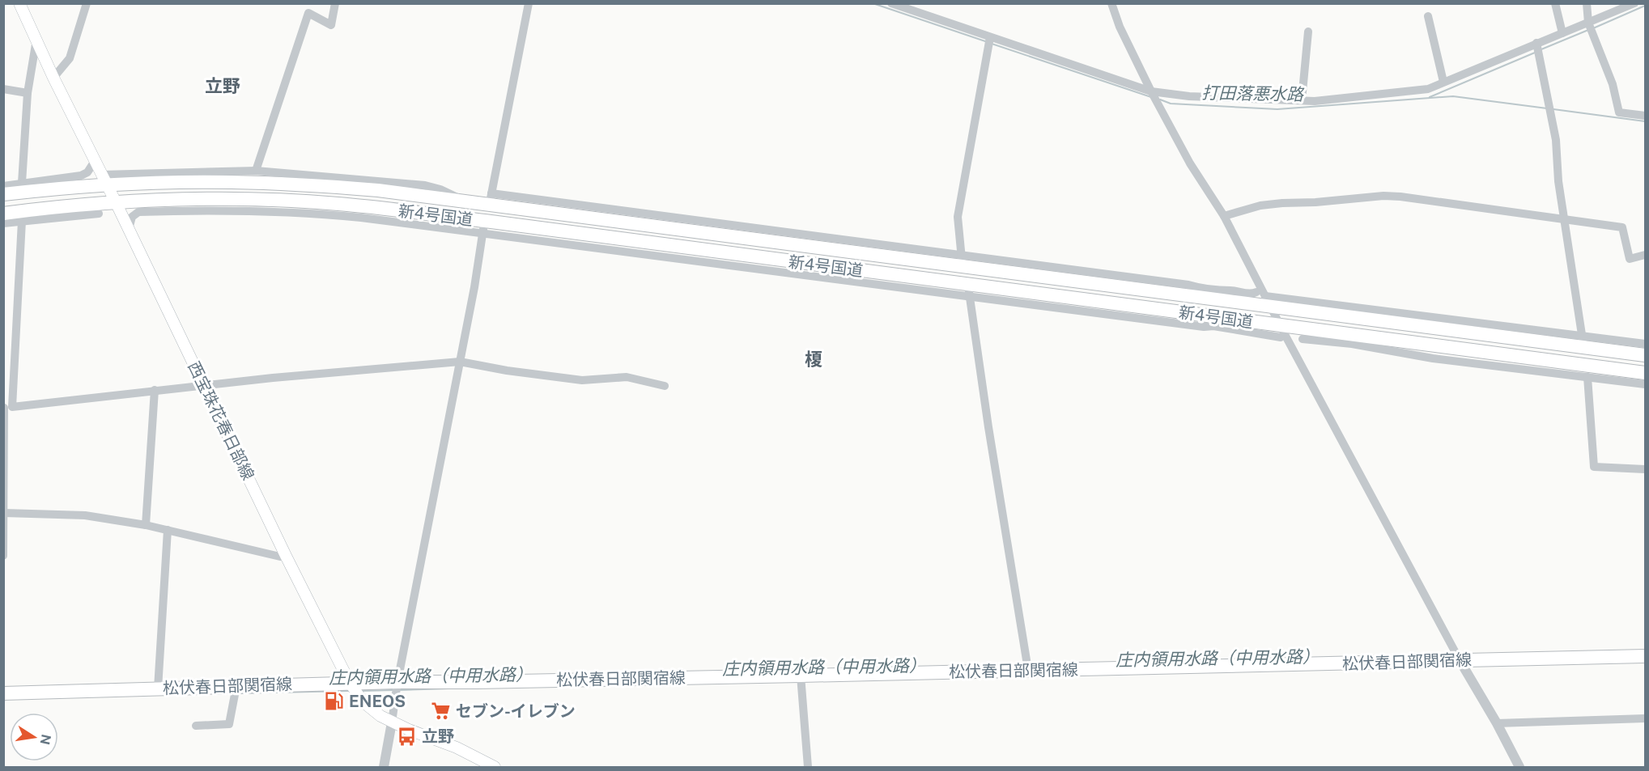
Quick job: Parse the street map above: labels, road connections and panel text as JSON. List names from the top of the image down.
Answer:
{
  "streets": {
    "main road": ["新4号国道", "西宝珠花春日部線", "松伏春日部関宿線"]
  },
  "crossings": [
    ["新4号国道", "西宝珠花春日部線"],
    ["西宝珠花春日部線", "松伏春日部関宿線"]
  ],
  "districts": ["立野", "榎"],
  "water": ["打田落悪水路", "庄内領用水路（中用水路）"],
  "places": {
    "fuel station": ["ENEOS"],
    "supermarket": ["セブン-イレブン"],
    "bus stop": ["立野"]
  },
  "north": "right"
}
